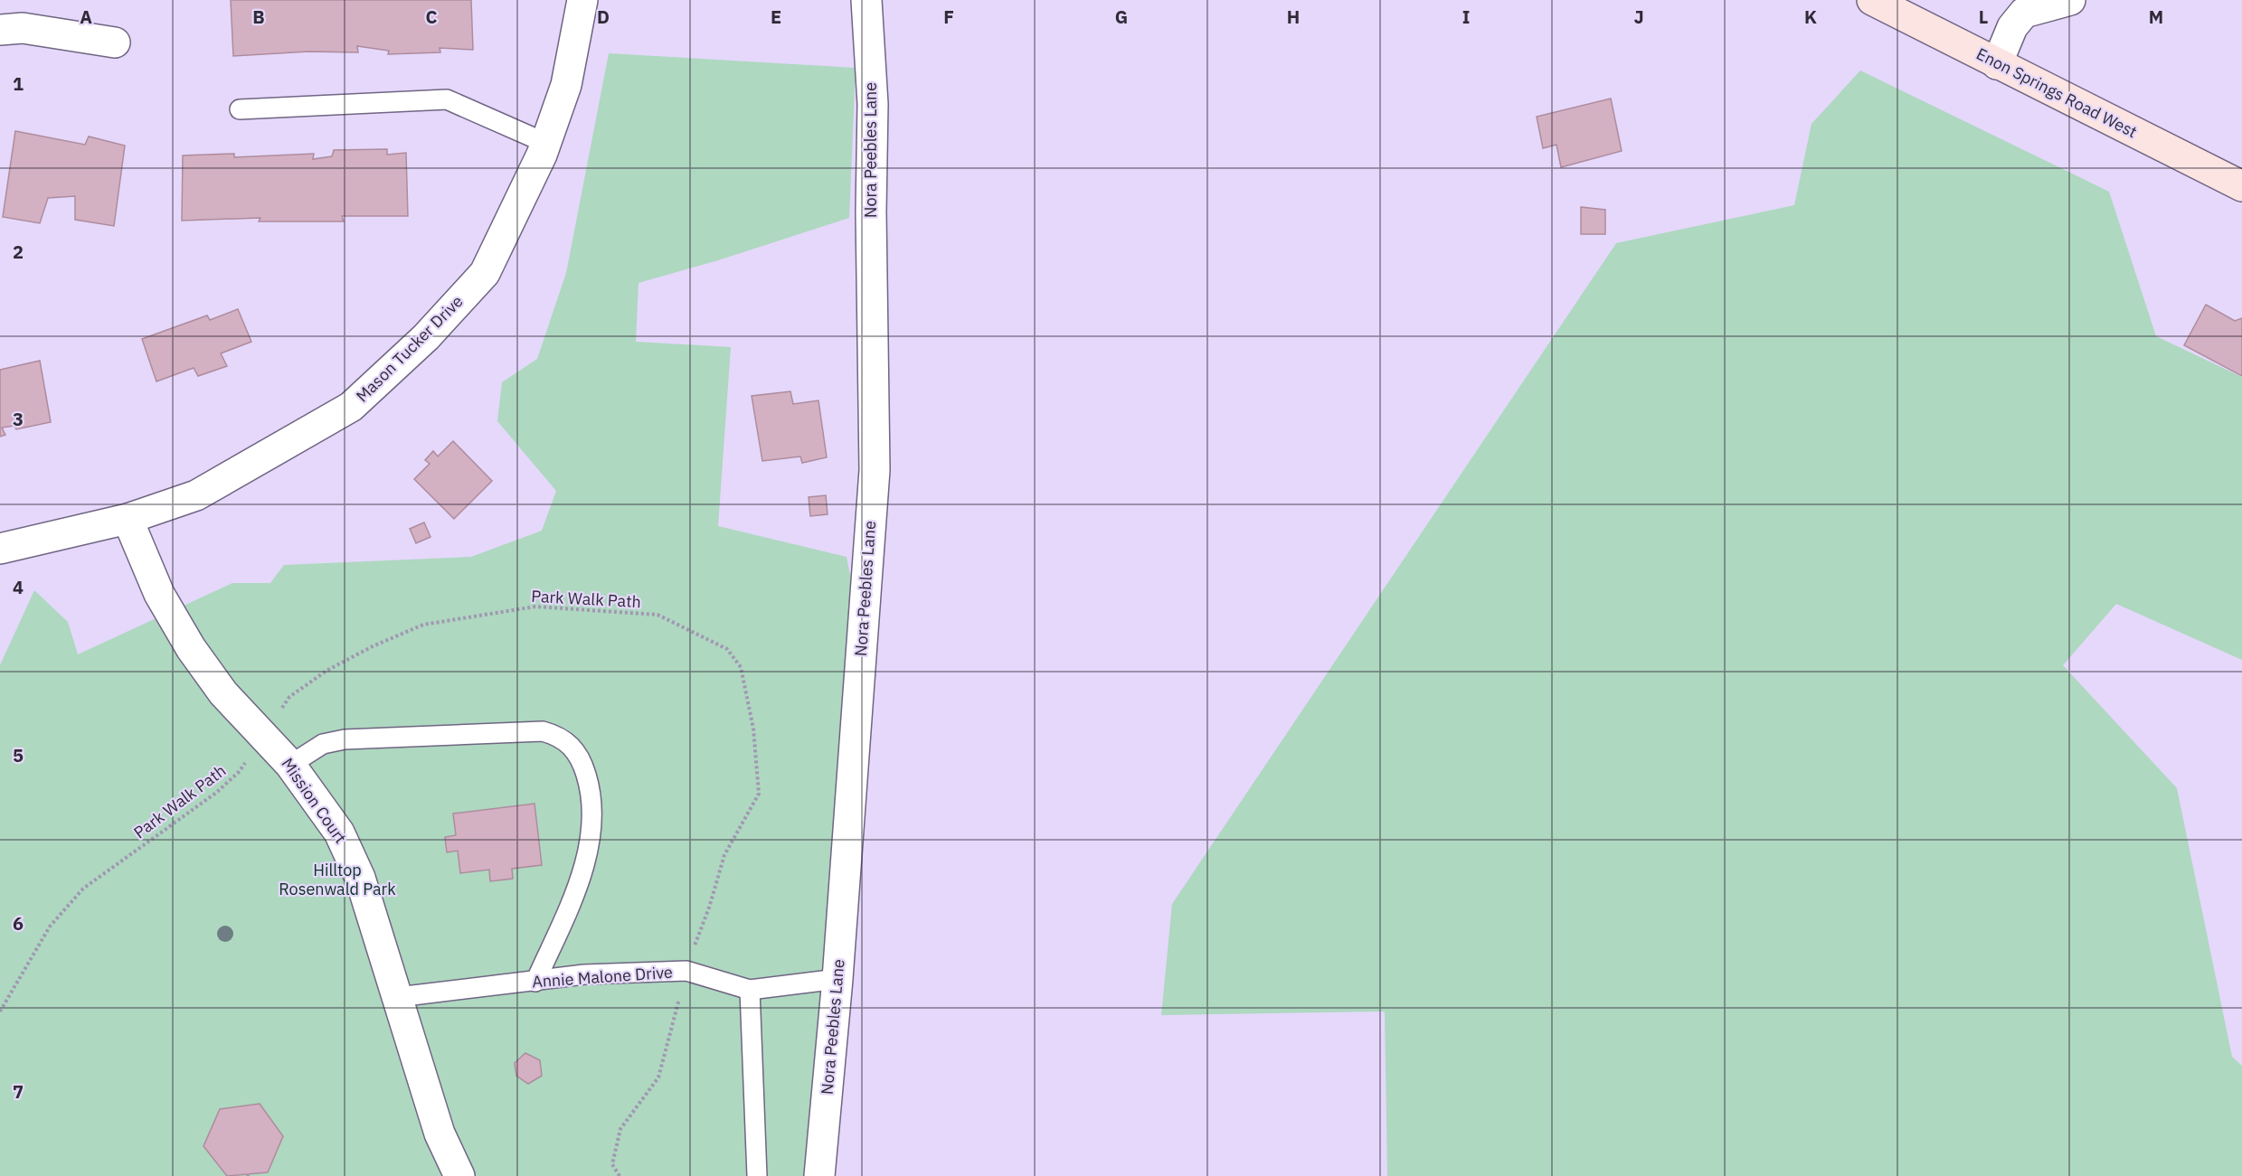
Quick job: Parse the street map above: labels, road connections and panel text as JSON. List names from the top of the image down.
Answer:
{
  "streets": {
    "street": [
      "Enon Springs Road West",
      "Nora Peebles Lane",
      "Mason Tucker Drive",
      "Mission Court"
    ],
    "lane": ["Annie Malone Drive"],
    "path": ["Park Walk Path"]
  },
  "crossings": [
    ["Nora Peebles Lane", "Annie Malone Drive"],
    ["Mason Tucker Drive", "Mission Court"],
    ["Park Walk Path", "Mission Court"],
    ["Park Walk Path", "Annie Malone Drive"],
    ["Mission Court", "Annie Malone Drive"]
  ],
  "parks": ["Hilltop Rosenwald Park"],
  "grid": {
    "columns": [
      "A",
      "B",
      "C",
      "D",
      "E",
      "F",
      "G",
      "H",
      "I",
      "J",
      "K",
      "L",
      "M"
    ],
    "rows": [
      "1",
      "2",
      "3",
      "4",
      "5",
      "6",
      "7"
    ]
  }
}
